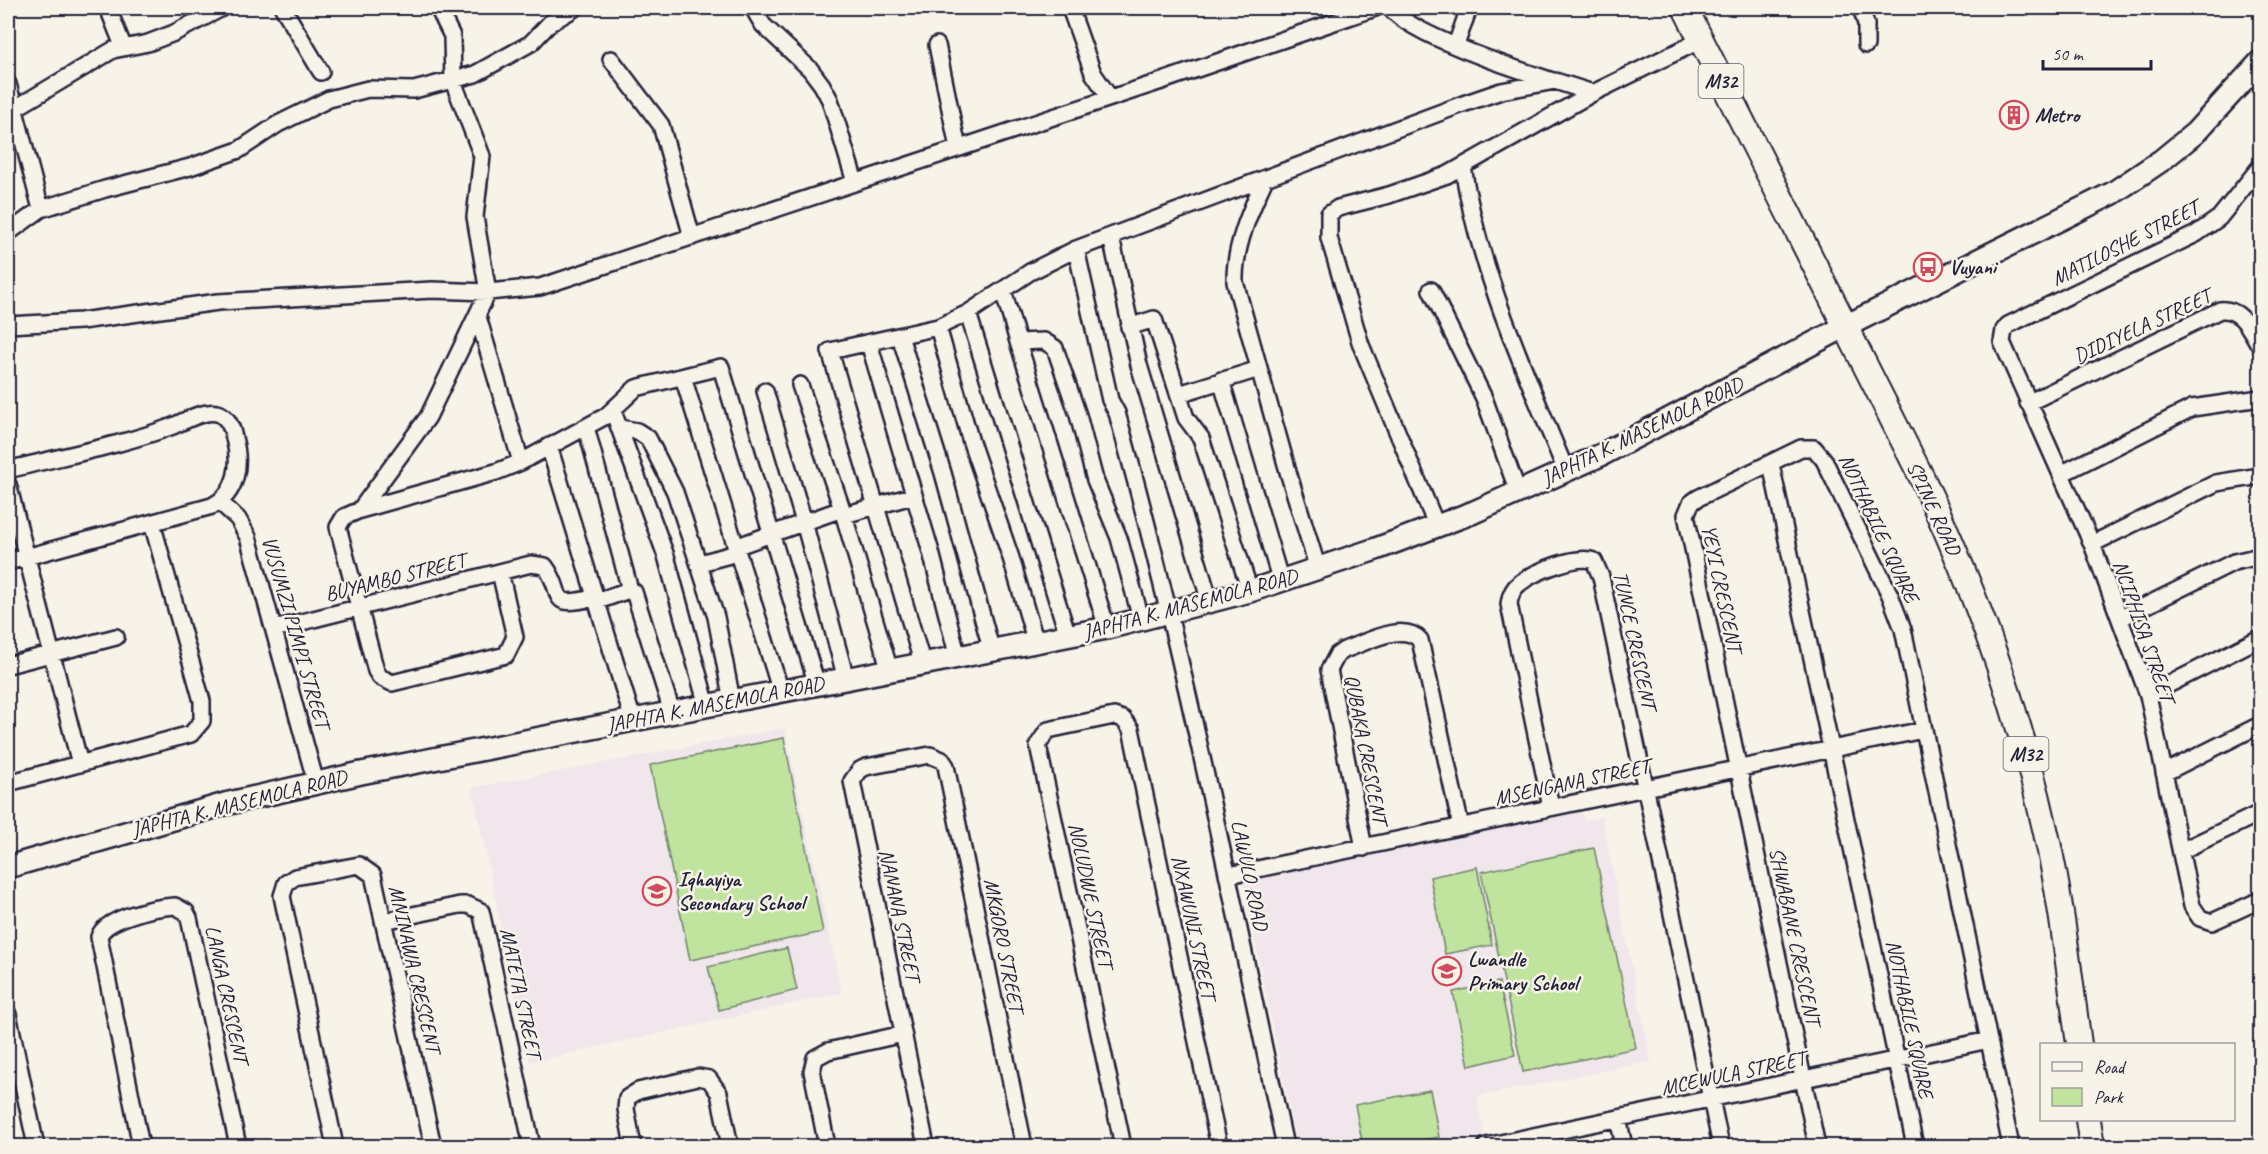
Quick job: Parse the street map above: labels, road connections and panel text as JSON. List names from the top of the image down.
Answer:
{
  "streets": {
    "main road": ["M32", "JAPHTA K. MASEMOLA ROAD", "SPINE ROAD"],
    "street": [
      "MATILOSHE STREET",
      "DIDIYELA STREET",
      "NOTHABILE SQUARE",
      "BUYAMBO STREET",
      "YEYI CRESCENT",
      "NCIPHISA STREET",
      "VUSUMZI PIMPI STREET",
      "TUNCE CRESCENT",
      "QUBAKA CRESCENT",
      "MSENGANA STREET",
      "LAWULO ROAD",
      "NOLUDWE STREET",
      "NANANA STREET",
      "NXAWUNI STREET",
      "SHWABANE CRESCENT",
      "MKGORO STREET",
      "MNINAWA CRESCENT",
      "MATETA STREET",
      "LANGA CRESCENT",
      "MCEWULA STREET"
    ]
  },
  "crossings": [
    ["MATILOSHE STREET", "NCIPHISA STREET"],
    ["DIDIYELA STREET", "NCIPHISA STREET"],
    ["JAPHTA K. MASEMOLA ROAD", "SPINE ROAD"],
    ["JAPHTA K. MASEMOLA ROAD", "VUSUMZI PIMPI STREET"],
    ["JAPHTA K. MASEMOLA ROAD", "LAWULO ROAD"],
    ["NOTHABILE SQUARE", "YEYI CRESCENT"],
    ["NOTHABILE SQUARE", "MSENGANA STREET"],
    ["NOTHABILE SQUARE", "MCEWULA STREET"],
    ["BUYAMBO STREET", "VUSUMZI PIMPI STREET"],
    ["YEYI CRESCENT", "MSENGANA STREET"],
    ["YEYI CRESCENT", "SHWABANE CRESCENT"],
    ["TUNCE CRESCENT", "MSENGANA STREET"],
    ["QUBAKA CRESCENT", "MSENGANA STREET"],
    ["MSENGANA STREET", "LAWULO ROAD"],
    ["MSENGANA STREET", "SHWABANE CRESCENT"],
    ["NOLUDWE STREET", "NXAWUNI STREET"],
    ["NANANA STREET", "MKGORO STREET"],
    ["SHWABANE CRESCENT", "MCEWULA STREET"],
    ["MNINAWA CRESCENT", "MATETA STREET"]
  ],
  "places": {
    "building": ["Metro"],
    "bus stop": ["Vuyani"],
    "school or university": ["Iqhayiya Secondary School", "Lwandle Primary School"]
  },
  "legend": ["Road", "Park"],
  "scale_bar": "50 m"
}
